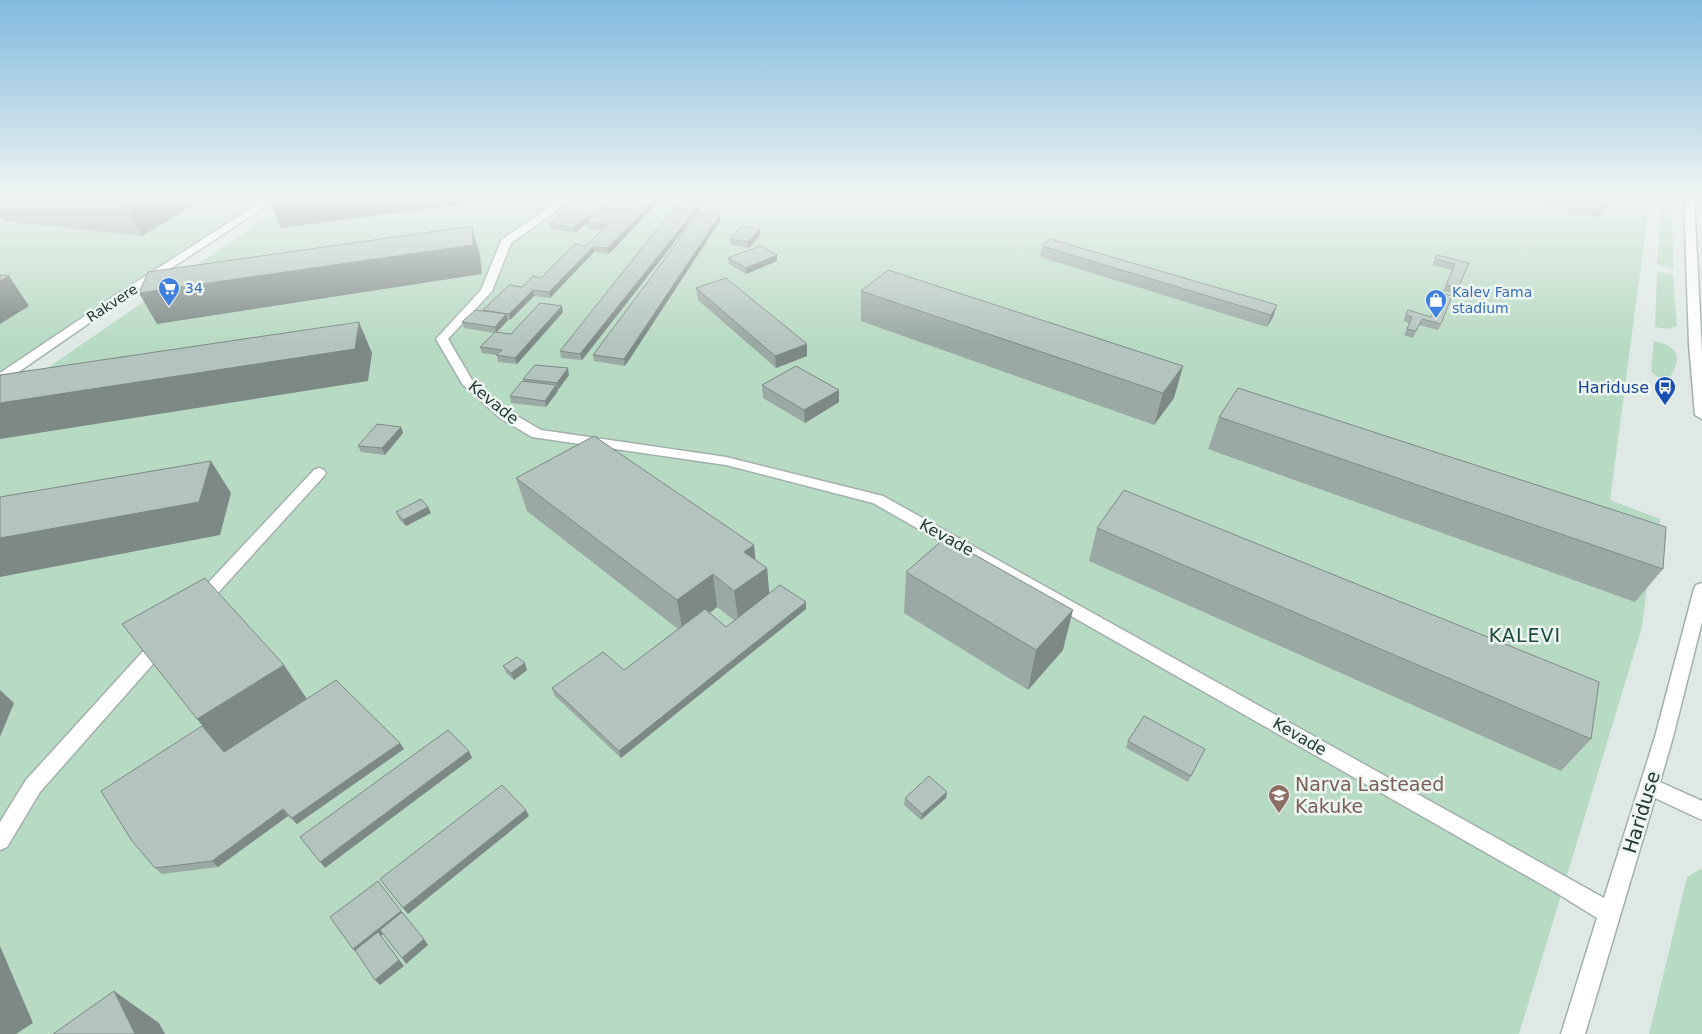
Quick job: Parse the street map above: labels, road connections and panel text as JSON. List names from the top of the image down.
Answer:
{
  "streets": {
    "street": ["Rakvere", "Kevade", "Hariduse"]
  },
  "crossings": [
    ["Kevade", "Hariduse"]
  ],
  "districts": ["KALEVI"],
  "places": {
    "supermarket": ["34"],
    "shop": ["Kalev Fama stadium"],
    "bus stop": ["Hariduse"],
    "school or university": ["Narva Lasteaed Kakuke"]
  }
}
